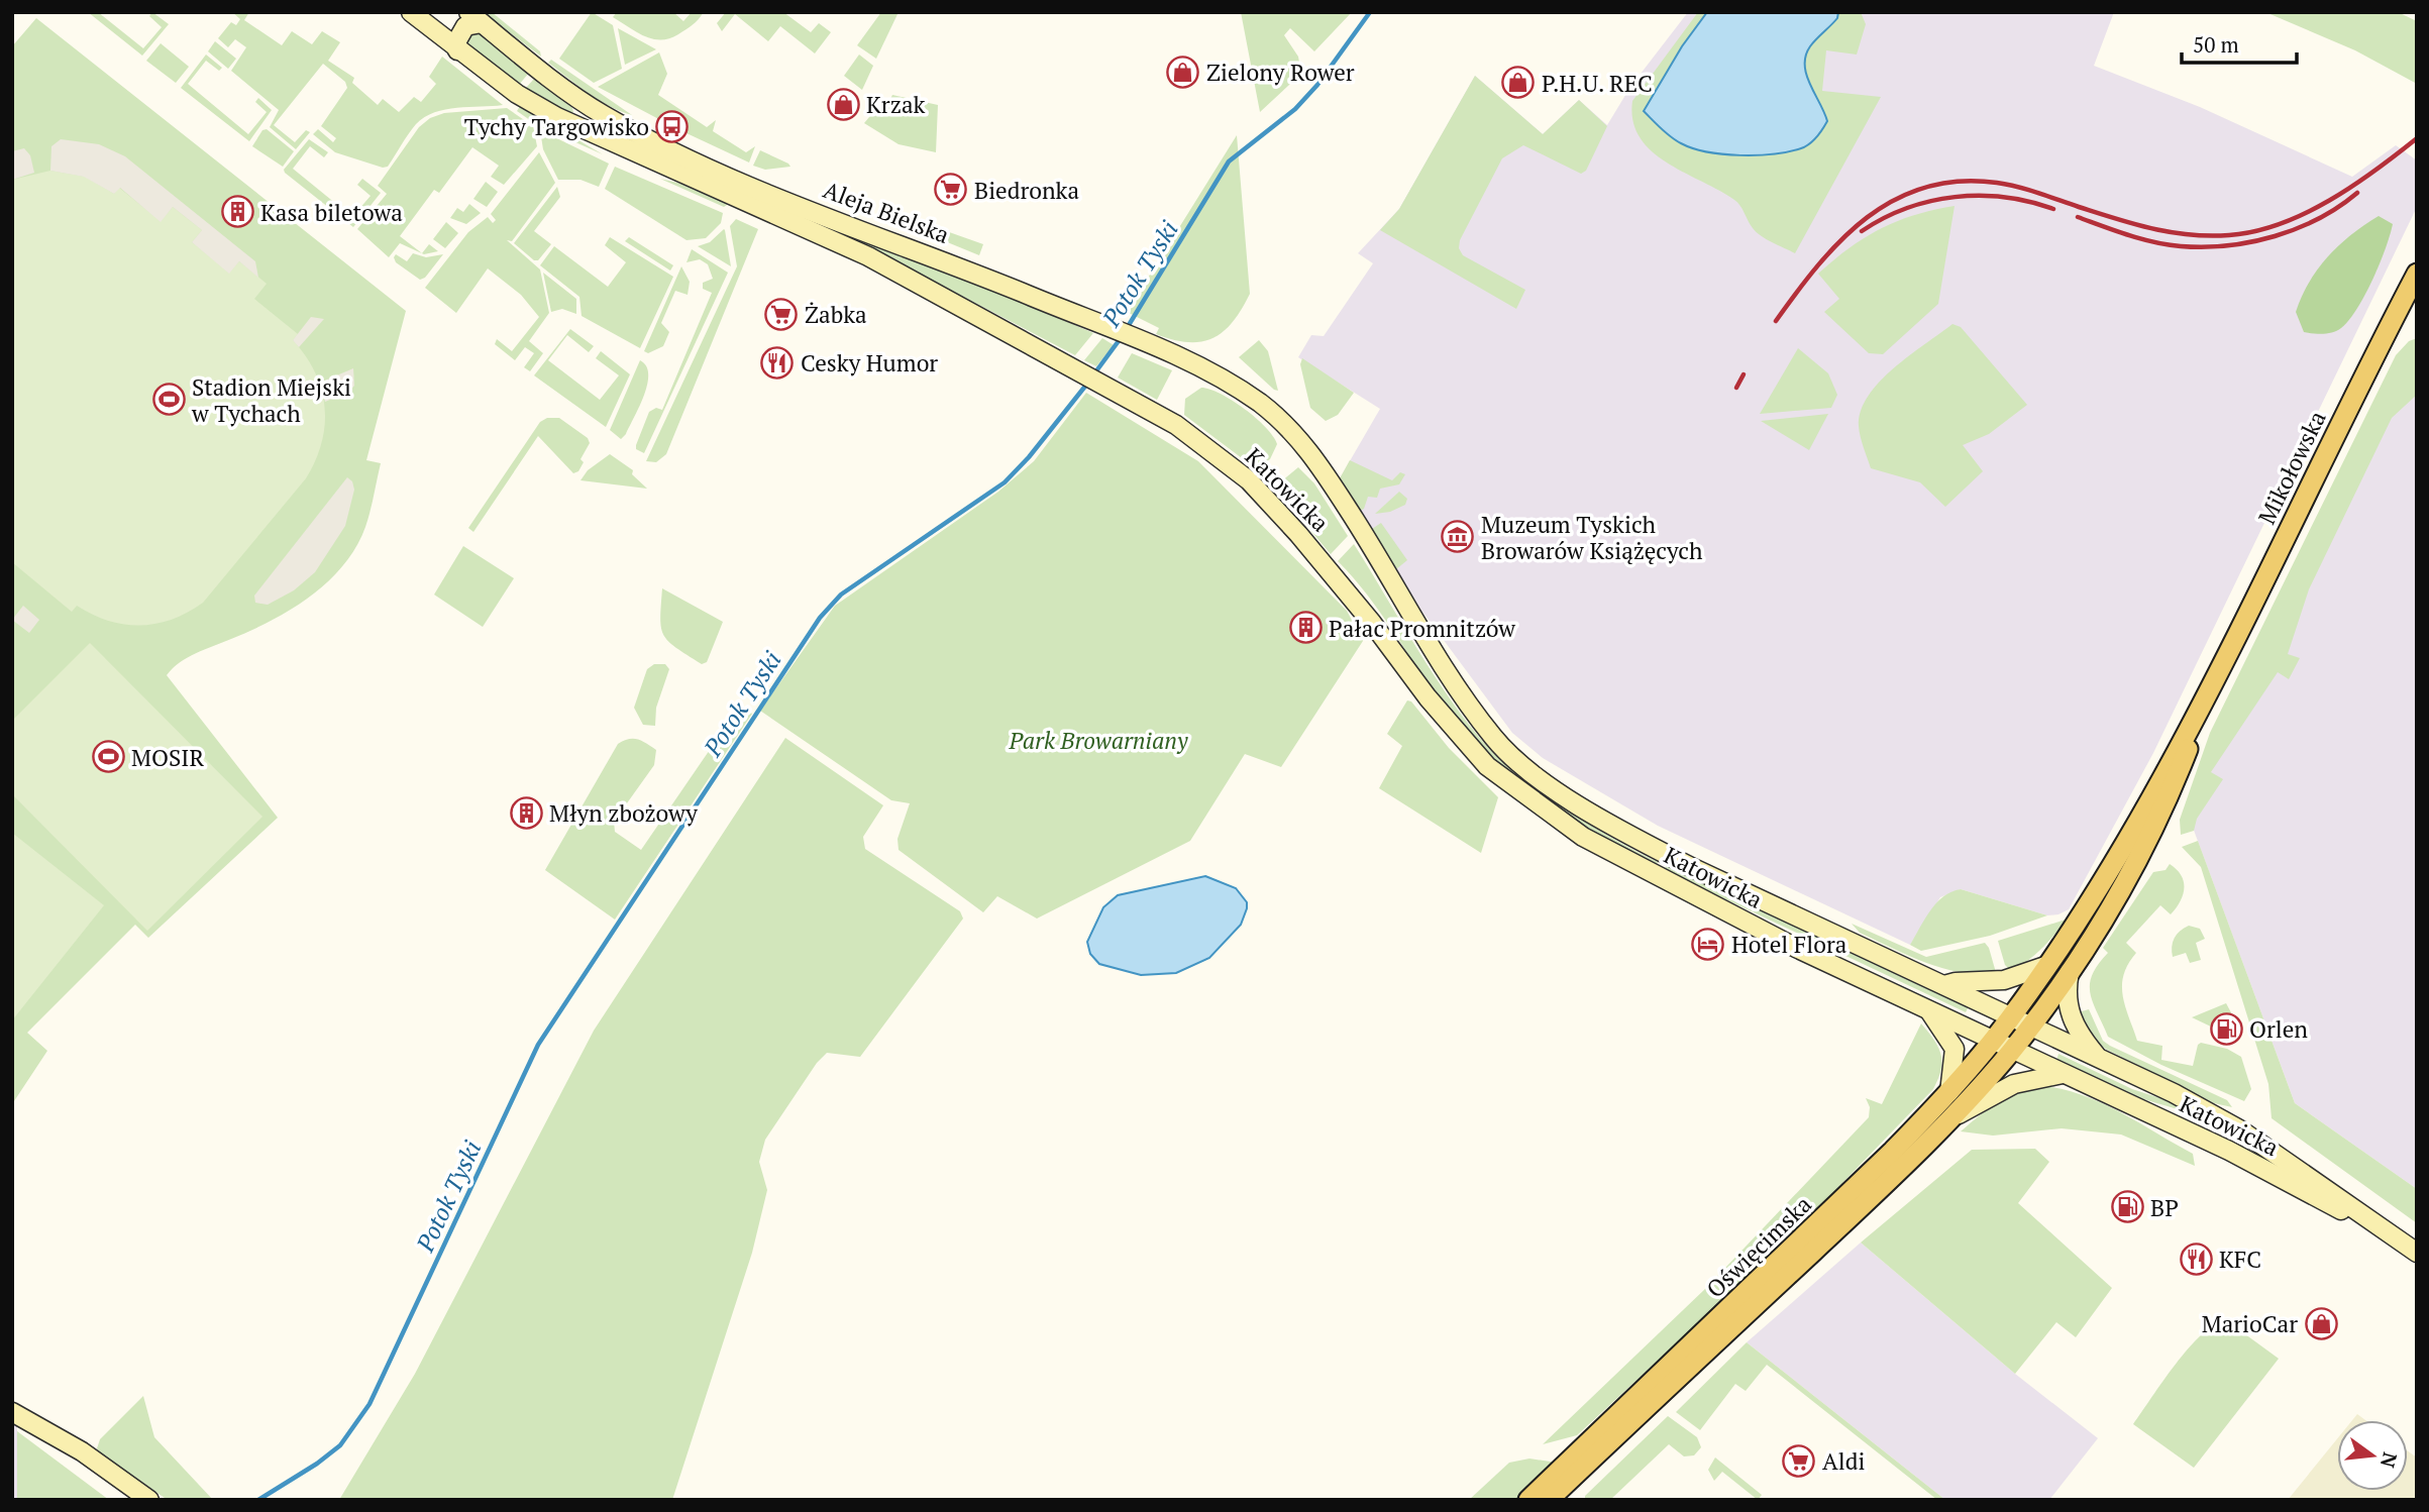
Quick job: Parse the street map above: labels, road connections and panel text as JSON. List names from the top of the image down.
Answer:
{
  "streets": {
    "main road": [
      "Aleja Bielska",
      "Mikołowska",
      "Katowicka",
      "Oświęcimska"
    ]
  },
  "crossings": [
    ["Aleja Bielska", "Katowicka"],
    ["Mikołowska", "Katowicka"],
    ["Mikołowska", "Oświęcimska"],
    ["Katowicka", "Oświęcimska"]
  ],
  "water": ["Potok Tyski"],
  "parks": ["Park Browarniany"],
  "places": {
    "shop": [
      "Zielony Rower",
      "P.H.U. REC",
      "Krzak",
      "MarioCar"
    ],
    "bus stop": ["Tychy Targowisko"],
    "supermarket": ["Biedronka", "Żabka", "Aldi"],
    "building": ["Kasa biletowa", "Pałac Promnitzów", "Młyn zbożowy"],
    "restaurant": ["Cesky Humor", "KFC"],
    "sports": ["Stadion Miejski w Tychach", "MOSIR"],
    "museum": ["Muzeum Tyskich Browarów Książęcych"],
    "hotel": ["Hotel Flora"],
    "fuel station": ["Orlen", "BP"]
  },
  "scale_bar": "50 m",
  "north": "right"
}
